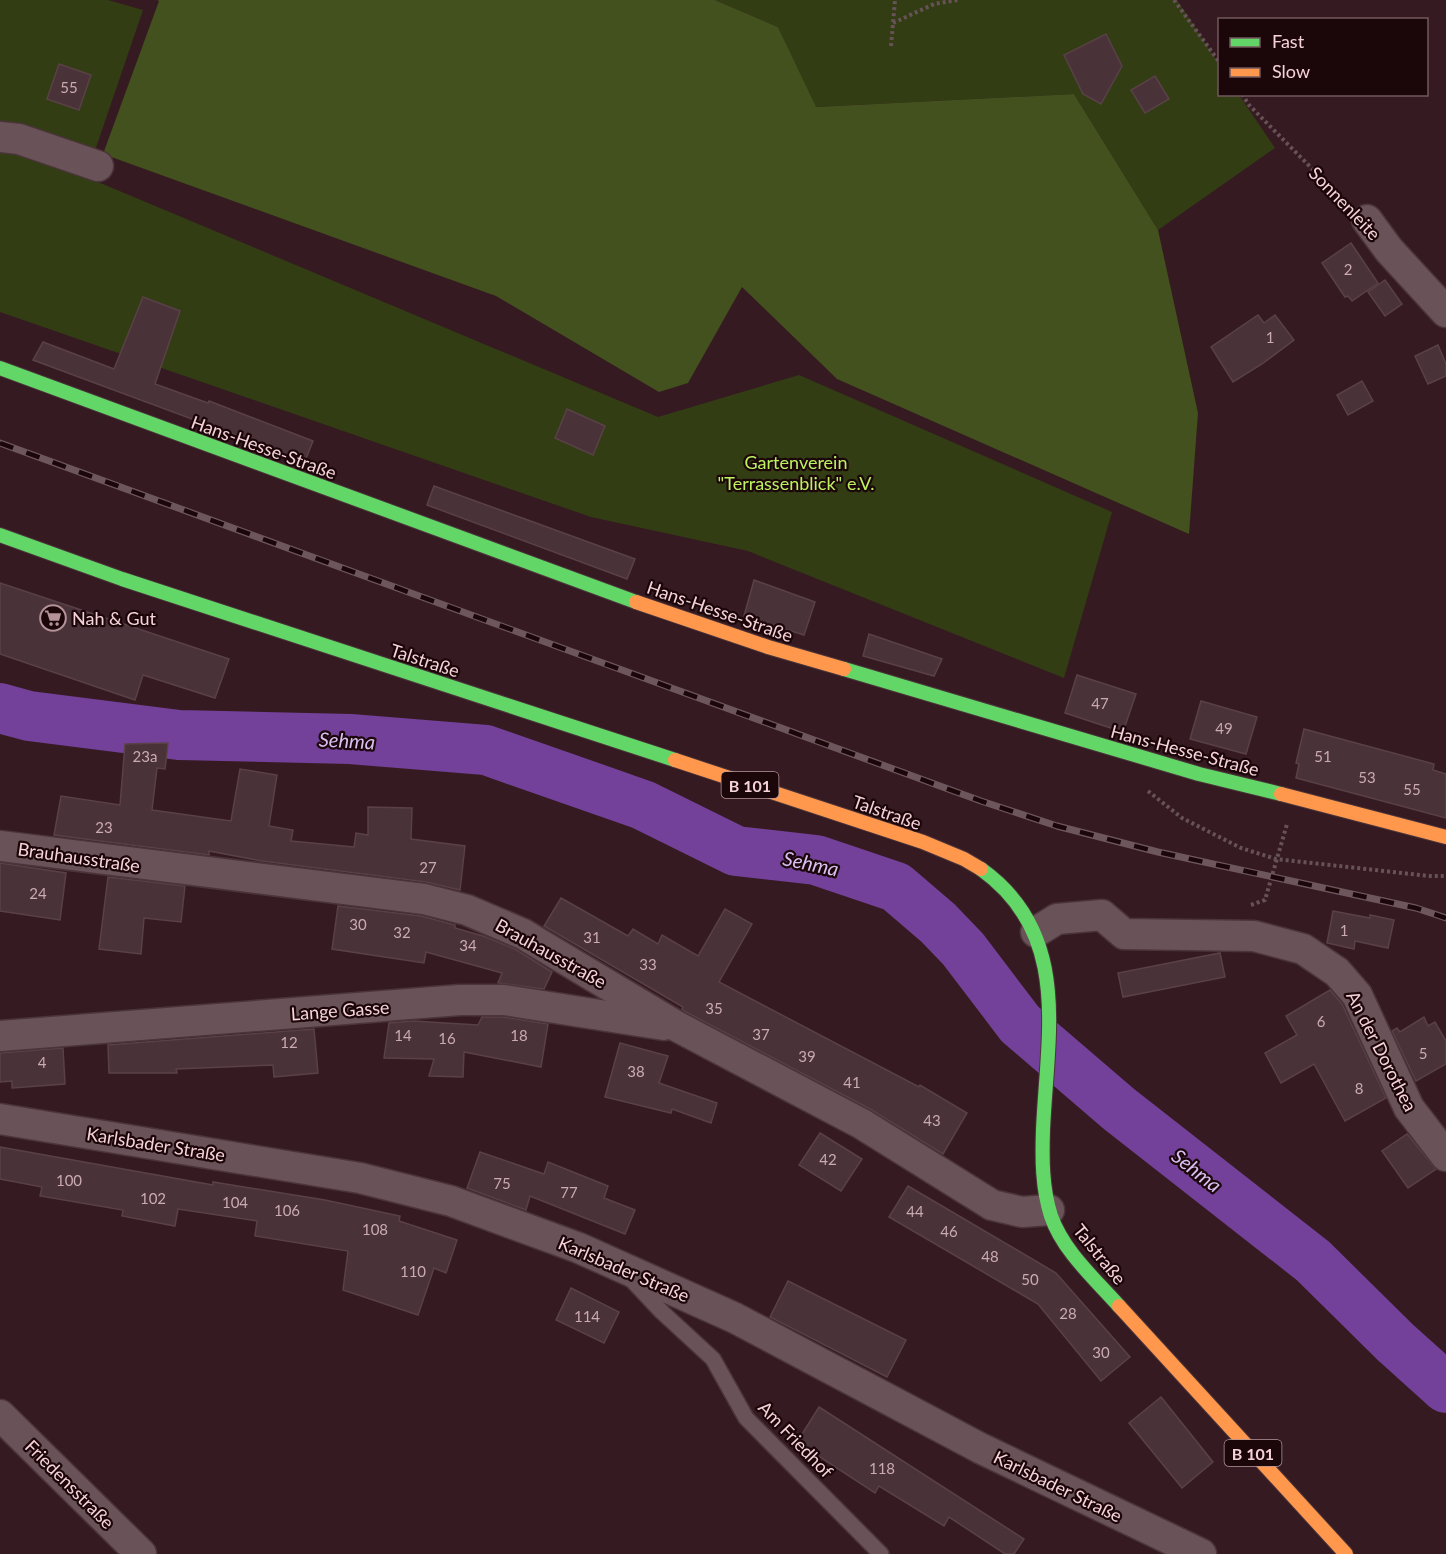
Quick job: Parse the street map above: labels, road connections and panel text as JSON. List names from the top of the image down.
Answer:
{
  "streets": {
    "main road": ["Hans-Hesse-Straße", "Talstraße", "B 101"],
    "street": [
      "Sonnenleite",
      "Brauhausstraße",
      "Lange Gasse",
      "An der Dorothea",
      "Karlsbader Straße",
      "Friedensstraße"
    ],
    "lane": ["Am Friedhof"]
  },
  "crossings": [
    ["Talstraße", "Brauhausstraße"],
    ["Talstraße", "An der Dorothea"],
    ["Brauhausstraße", "Lange Gasse"],
    ["Karlsbader Straße", "Am Friedhof"]
  ],
  "water": ["Sehma"],
  "parks": ["Gartenverein \"Terrassenblick\" e.V."],
  "places": {
    "supermarket": ["Nah & Gut"]
  },
  "house_numbers": [
    "55",
    "2",
    "1",
    "47",
    "49",
    "23a",
    "51",
    "53",
    "55",
    "23",
    "27",
    "24",
    "30",
    "1",
    "32",
    "31",
    "34",
    "33",
    "35",
    "6",
    "37",
    "14",
    "18",
    "16",
    "12",
    "5",
    "39",
    "4",
    "38",
    "41",
    "8",
    "43",
    "42",
    "100",
    "75",
    "77",
    "102",
    "104",
    "106",
    "44",
    "108",
    "46",
    "48",
    "110",
    "50",
    "28",
    "114",
    "30",
    "118"
  ],
  "legend": ["Fast", "Slow"]
}
